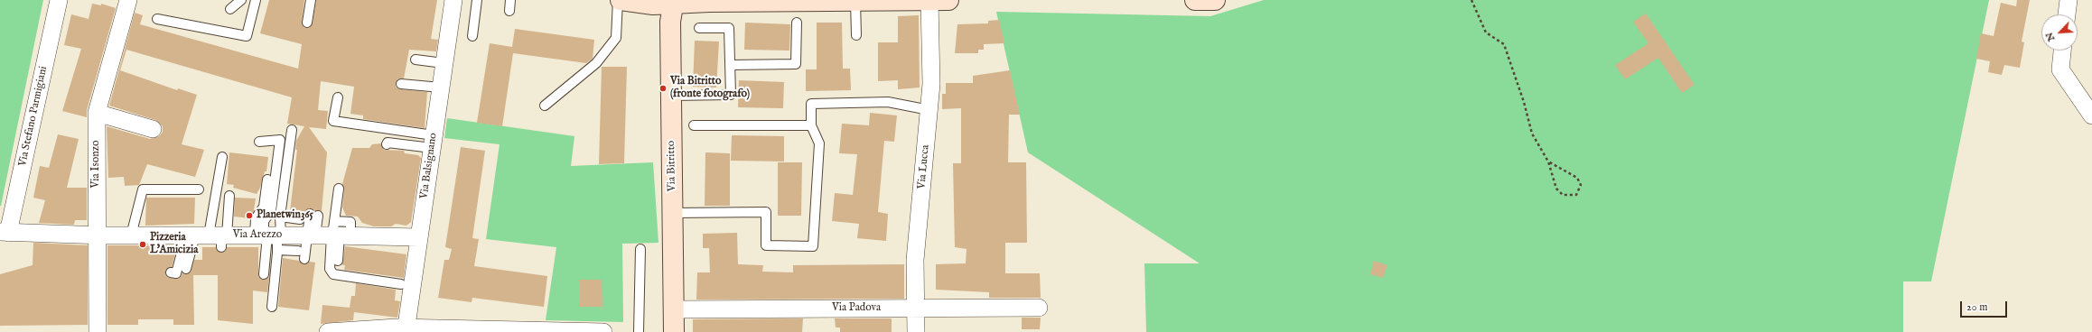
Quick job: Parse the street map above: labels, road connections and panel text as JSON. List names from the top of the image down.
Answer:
{
  "streets": {
    "street": [
      "Via Stefano Parmigiani",
      "Via Isonzo",
      "Via Balsignano",
      "Via Bitritto",
      "Via Lucca",
      "Via Arezzo",
      "Via Padova"
    ]
  },
  "crossings": [
    ["Via Stefano Parmigiani", "Via Arezzo"],
    ["Via Isonzo", "Via Arezzo"],
    ["Via Balsignano", "Via Arezzo"],
    ["Via Bitritto", "Via Padova"],
    ["Via Lucca", "Via Padova"]
  ],
  "places": ["Via Bitritto (fronte fotografo)", "Planetwin365", "Pizzeria L'Amicizia"],
  "scale_bar": "20 m",
  "north": "bottom left"
}
